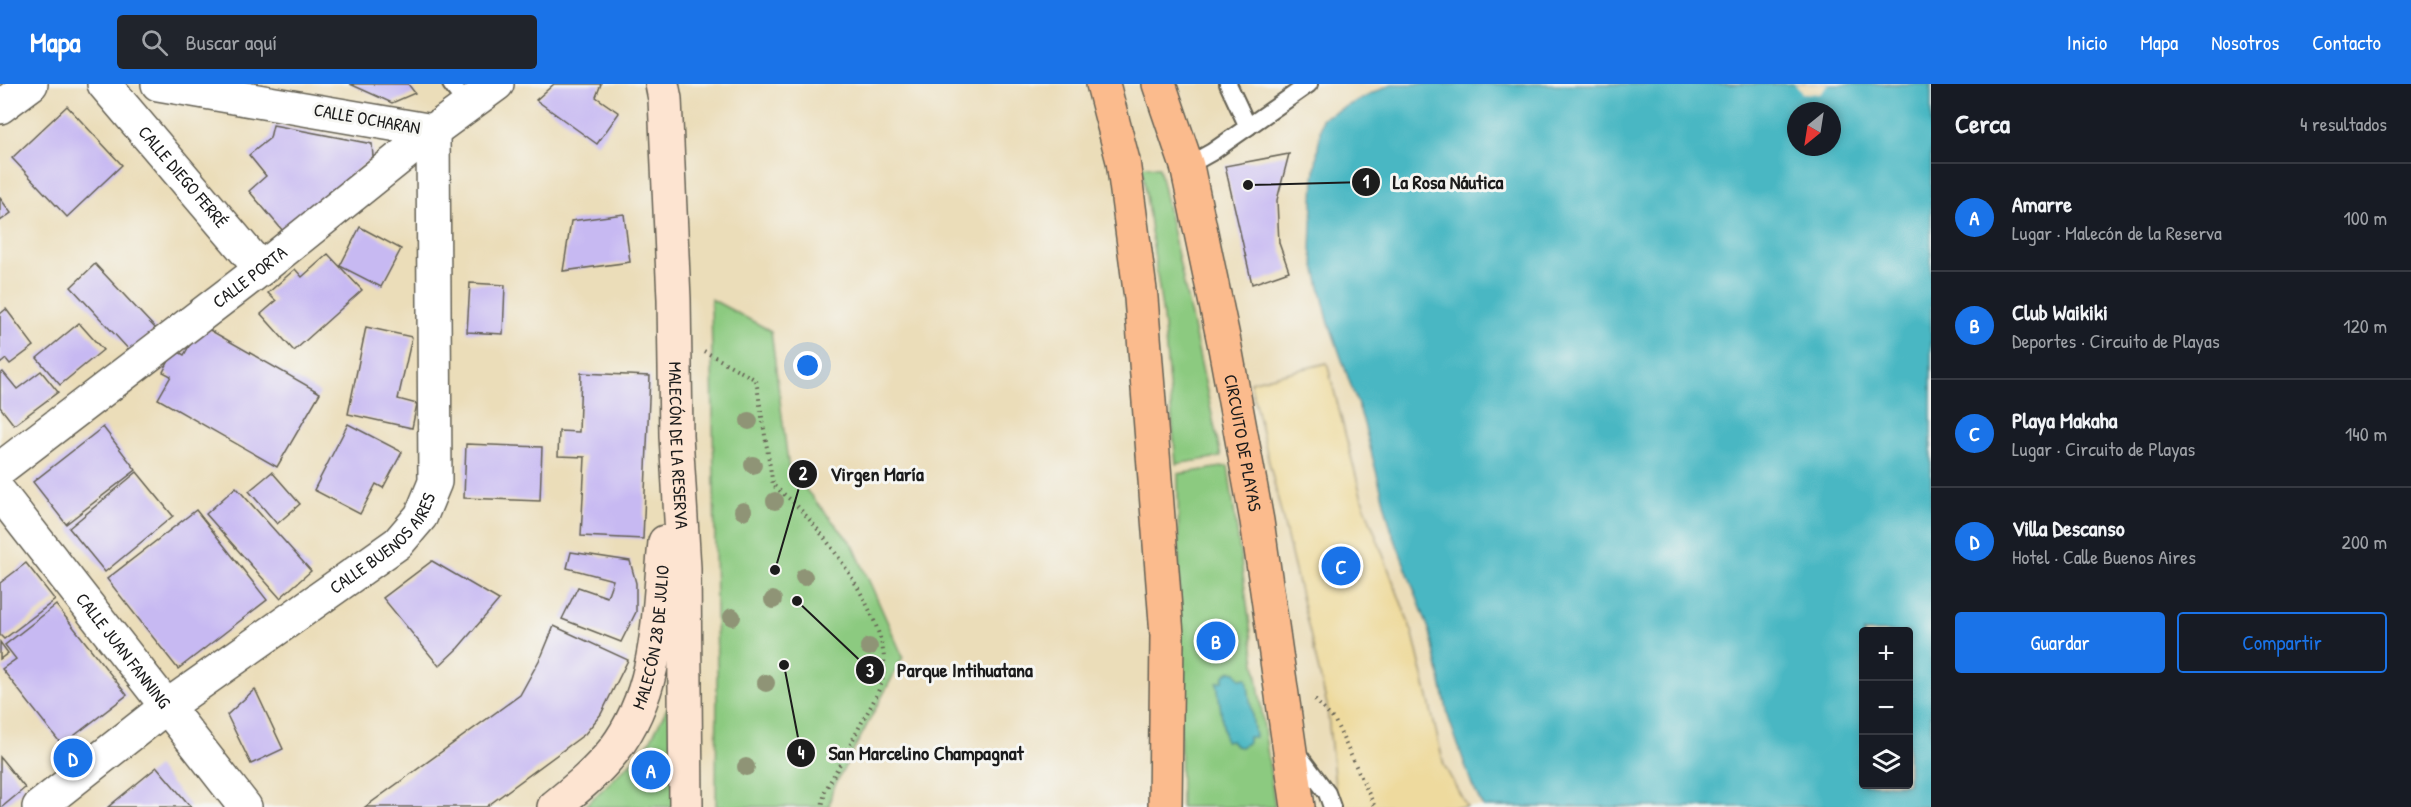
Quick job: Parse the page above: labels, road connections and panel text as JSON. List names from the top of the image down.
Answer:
{
  "streets": {
    "highway": ["CIRCUITO DE PLAYAS"],
    "main road": ["MALECÓN DE LA RESERVA", "MALECÓN 28 DE JULIO"],
    "street": [
      "CALLE OCHARAN",
      "CALLE DIEGO FERRÉ",
      "CALLE PORTA",
      "CALLE BUENOS AIRES",
      "CALLE JUAN FANNING"
    ]
  },
  "crossings": [
    ["CALLE OCHARAN", "CALLE PORTA"],
    ["CALLE OCHARAN", "CALLE BUENOS AIRES"],
    ["CALLE DIEGO FERRÉ", "CALLE PORTA"],
    ["CALLE PORTA", "CALLE BUENOS AIRES"],
    ["MALECÓN DE LA RESERVA", "MALECÓN 28 DE JULIO"],
    ["CALLE BUENOS AIRES", "CALLE JUAN FANNING"]
  ],
  "places": [
    "La Rosa Náutica",
    "Virgen María",
    "Parque Intihuatana",
    "San Marcelino Champagnat"
  ],
  "north": "bottom left",
  "page": {
    "header": "Mapa",
    "search": "Buscar aquí",
    "nav": [
      "Inicio",
      "Mapa",
      "Nosotros",
      "Contacto"
    ],
    "heading": ["Cerca", "4 resultados"],
    "list": [
      {
        "mark": "A",
        "name": "Amarre",
        "note": "Lugar · Malecón de la Reserva",
        "value": "100 m"
      },
      {
        "mark": "B",
        "name": "Club Waikiki",
        "note": "Deportes · Circuito de Playas",
        "value": "120 m"
      },
      {
        "mark": "C",
        "name": "Playa Makaha",
        "note": "Lugar · Circuito de Playas",
        "value": "140 m"
      },
      {
        "mark": "D",
        "name": "Villa Descanso",
        "note": "Hotel · Calle Buenos Aires",
        "value": "200 m"
      }
    ],
    "pins": [
      "C",
      "B",
      "D",
      "A"
    ],
    "buttons": ["Guardar", "Compartir"],
    "map_buttons": ["+", "−"]
  }
}
